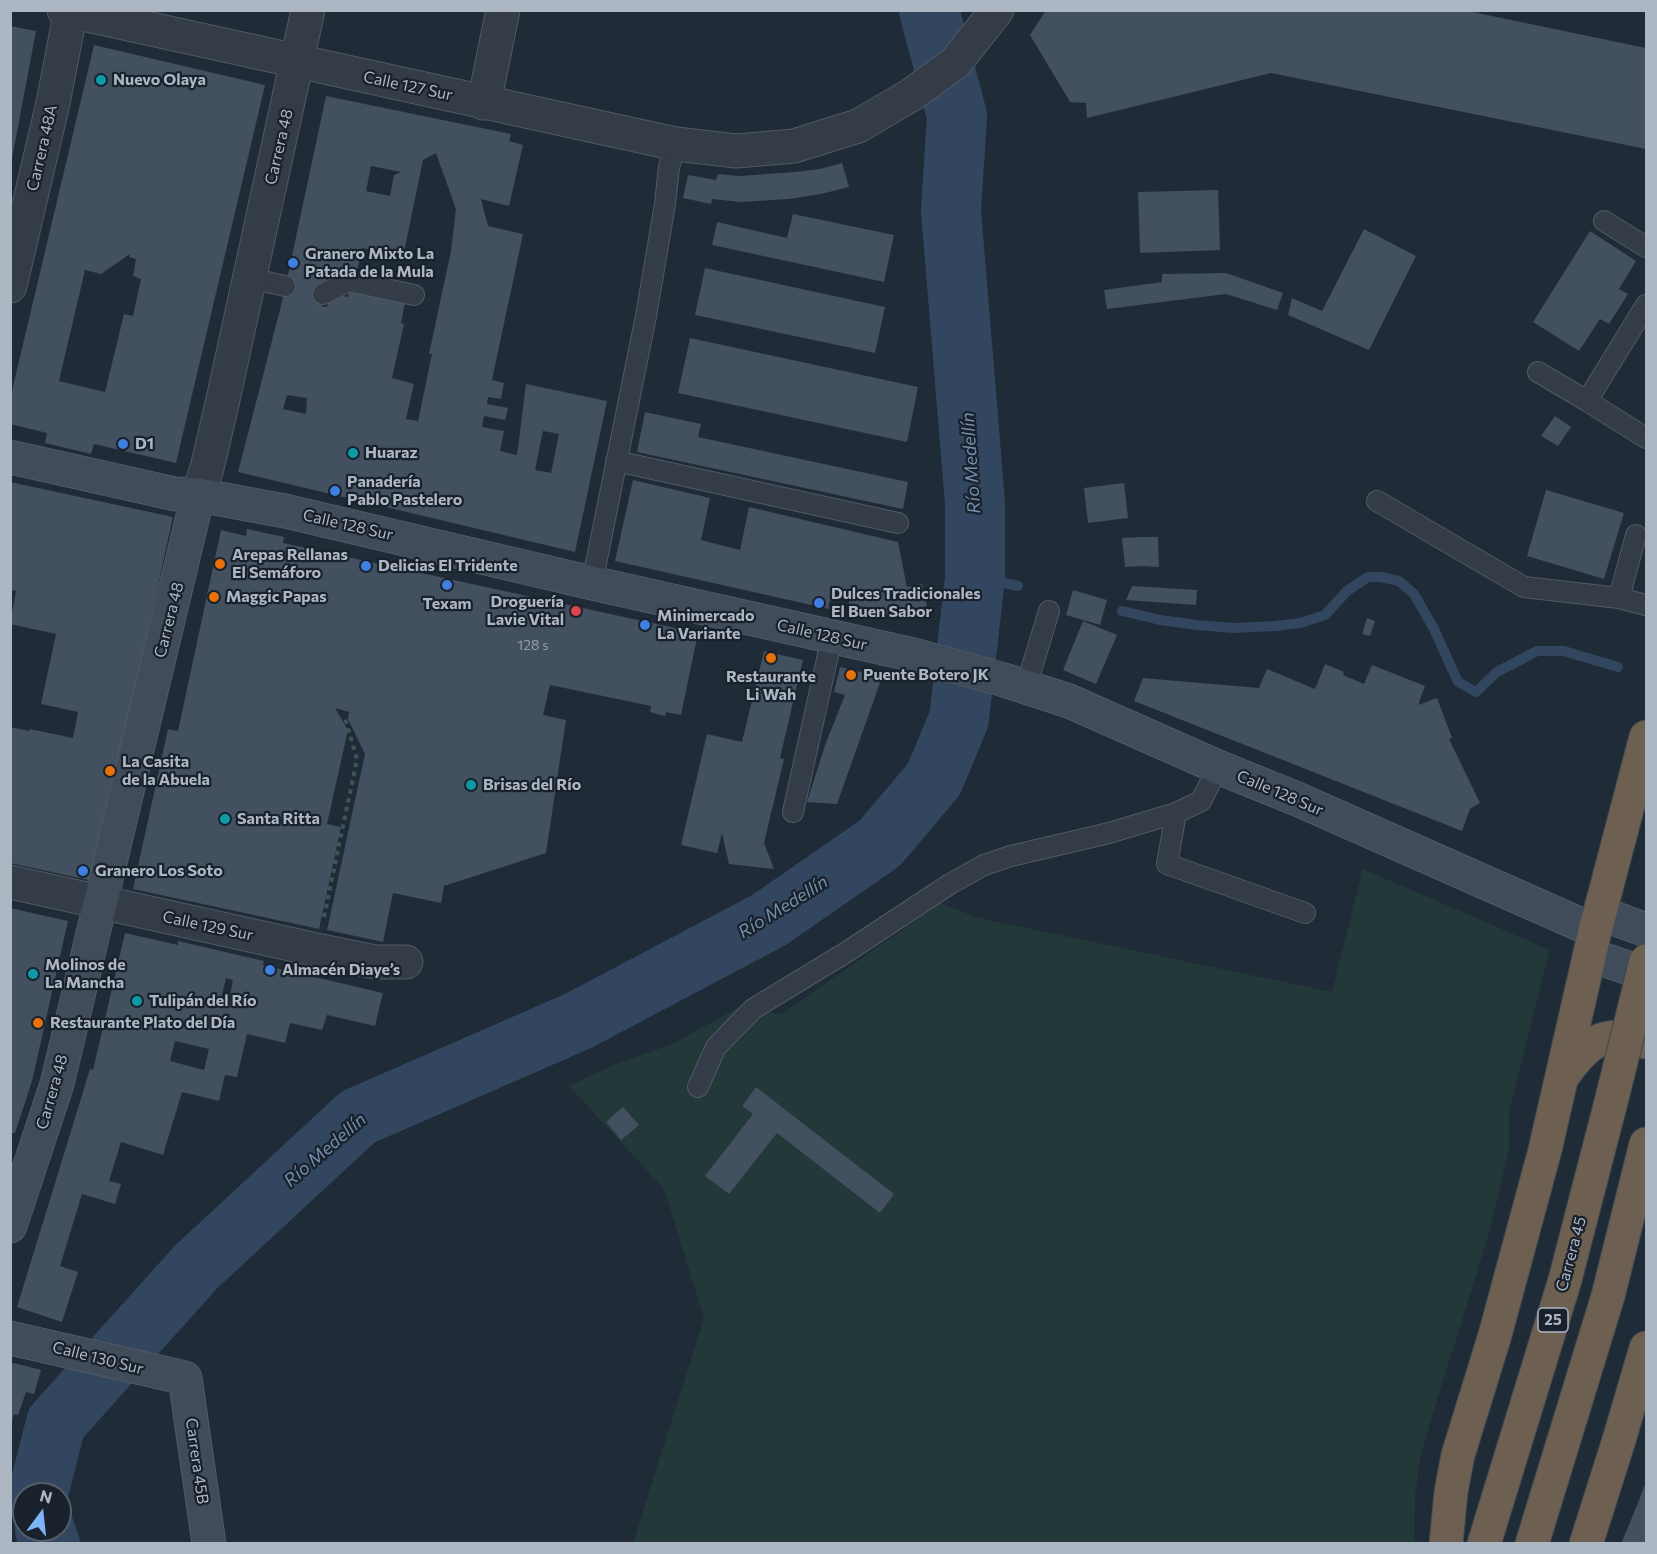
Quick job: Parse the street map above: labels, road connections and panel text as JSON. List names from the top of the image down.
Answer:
{
  "streets": {
    "highway": ["Carrera 45", "25"],
    "street": [
      "Calle 127 Sur",
      "Carrera 48",
      "Carrera 48A",
      "Calle 128 Sur",
      "Calle 129 Sur",
      "Calle 130 Sur",
      "Carrera 45B"
    ]
  },
  "crossings": [
    ["Calle 127 Sur", "Carrera 48"],
    ["Calle 127 Sur", "Carrera 48A"],
    ["Carrera 48", "Calle 128 Sur"],
    ["Carrera 48", "Calle 129 Sur"],
    ["Calle 130 Sur", "Carrera 45B"]
  ],
  "water": ["Río Medellín"],
  "places": [
    "Nuevo Olaya",
    "Granero Mixto La Patada de la Mula",
    "D1",
    "Huaraz",
    "Panadería Pablo Pastelero",
    "Arepas Rellanas El Semáforo",
    "Delicias El Tridente",
    "Texam",
    "Maggic Papas",
    "Dulces Tradicionales El Buen Sabor",
    "Droguería Lavie Vital",
    "Minimercado La Variante",
    "Restaurante Li Wah",
    "Puente Botero JK",
    "La Casita de la Abuela",
    "Brisas del Río",
    "Santa Ritta",
    "Granero Los Soto",
    "Almacén Diaye’s",
    "Molinos de La Mancha",
    "Tulipán del Río",
    "Restaurante Plato del Día"
  ],
  "house_numbers": ["128 s"],
  "north": "top"
}
